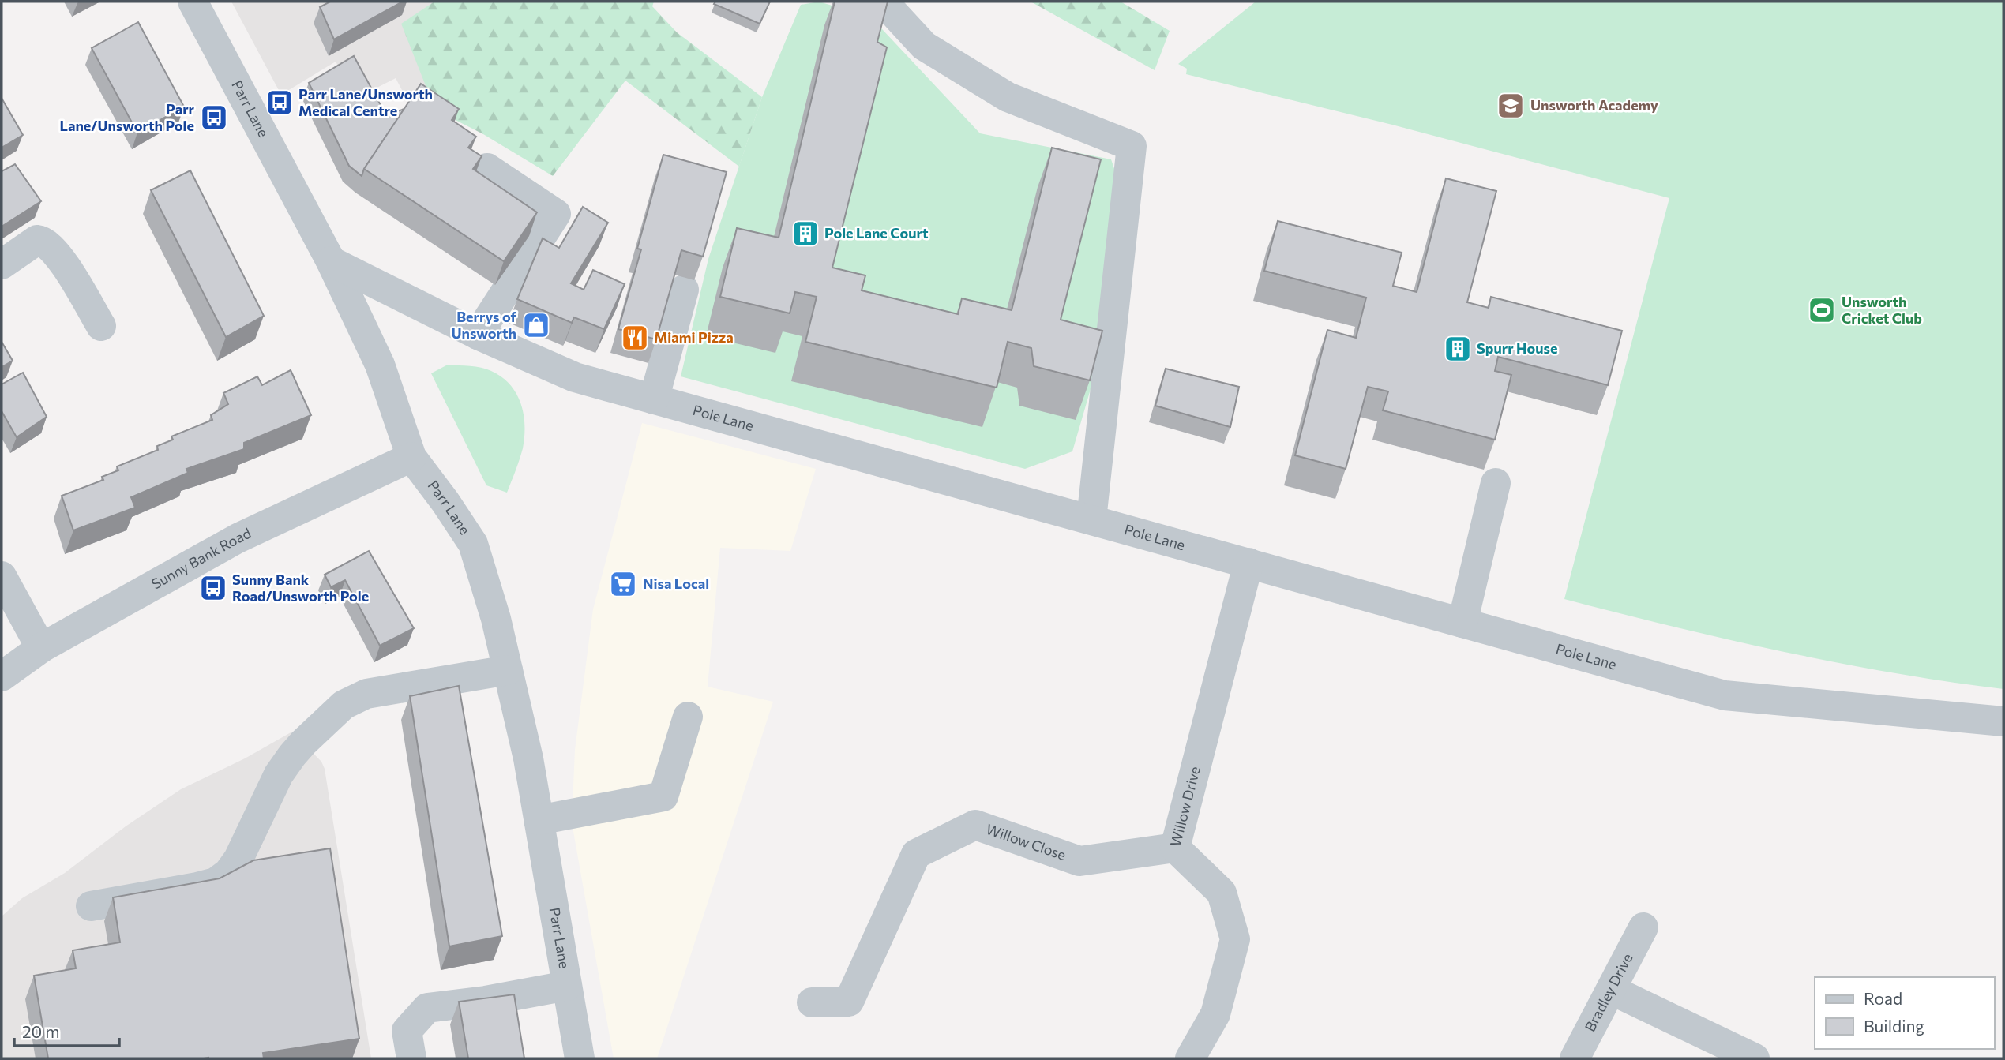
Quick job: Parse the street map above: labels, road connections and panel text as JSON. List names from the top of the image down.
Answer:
{
  "streets": {
    "street": [
      "Parr Lane",
      "Pole Lane",
      "Sunny Bank Road",
      "Willow Drive",
      "Willow Close",
      "Bradley Drive"
    ]
  },
  "crossings": [
    ["Parr Lane", "Pole Lane"],
    ["Parr Lane", "Sunny Bank Road"],
    ["Pole Lane", "Willow Drive"],
    ["Willow Drive", "Willow Close"]
  ],
  "places": {
    "bus stop": ["Parr Lane/Unsworth Medical Centre", "Parr Lane/Unsworth Pole", "Sunny Bank Road/Unsworth Pole"],
    "school or university": ["Unsworth Academy"],
    "building": ["Pole Lane Court", "Spurr House"],
    "sports": ["Unsworth Cricket Club"],
    "shop": ["Berrys of Unsworth"],
    "restaurant": ["Miami Pizza"],
    "supermarket": ["Nisa Local"]
  },
  "legend": ["Road", "Building"],
  "scale_bar": "20 m"
}
